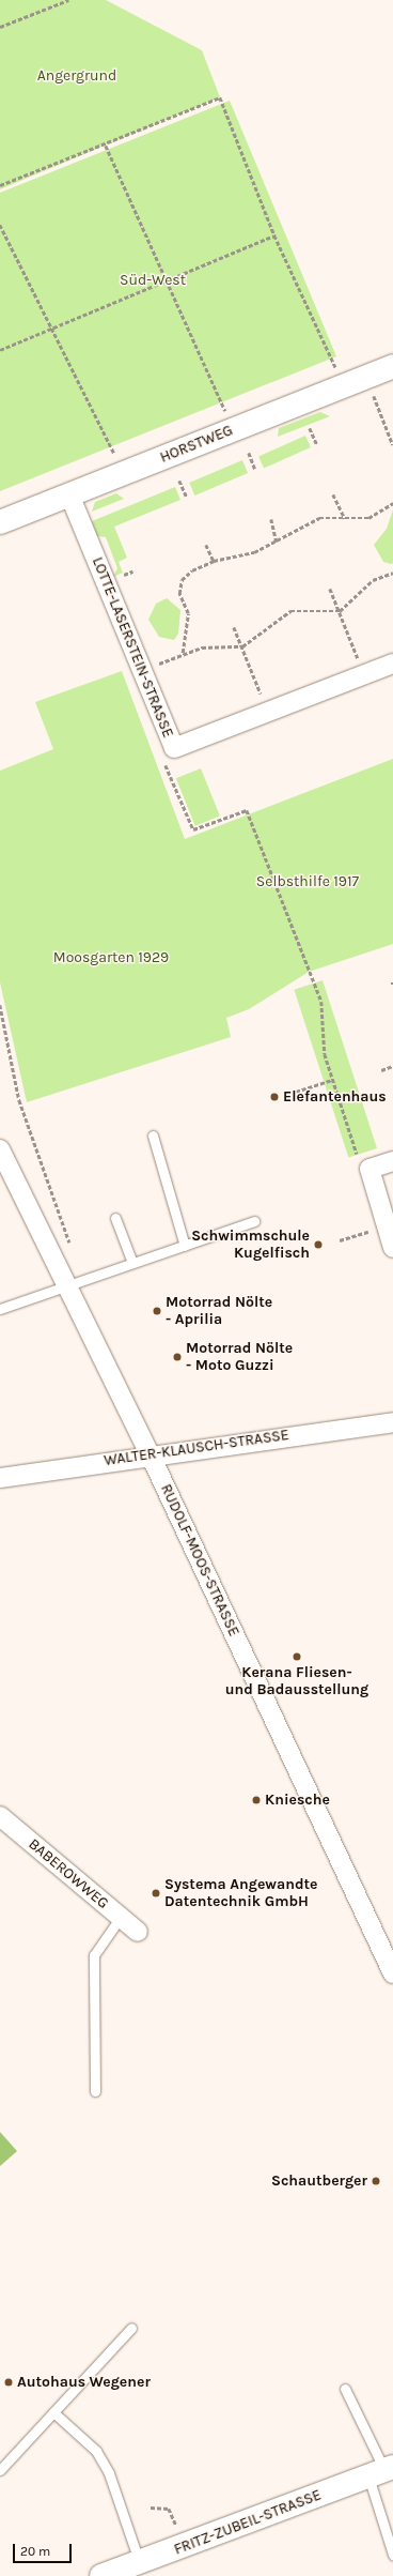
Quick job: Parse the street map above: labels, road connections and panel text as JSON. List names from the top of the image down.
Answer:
{
  "streets": {
    "street": [
      "HORSTWEG",
      "LOTTE-LASERSTEIN-STRASSE",
      "WALTER-KLAUSCH-STRASSE",
      "RUDOLF-MOOS-STRASSE",
      "BABEROWWEG",
      "FRITZ-ZUBEIL-STRASSE"
    ]
  },
  "crossings": [
    ["HORSTWEG", "LOTTE-LASERSTEIN-STRASSE"],
    ["WALTER-KLAUSCH-STRASSE", "RUDOLF-MOOS-STRASSE"]
  ],
  "parks": [
    "Angergrund",
    "Süd-West",
    "Selbsthilfe 1917",
    "Moosgarten 1929"
  ],
  "places": [
    "Elefantenhaus",
    "Schwimmschule Kugelfisch",
    "Motorrad Nölte - Aprilia",
    "Motorrad Nölte - Moto Guzzi",
    "Kerana Fliesen- und Badausstellung",
    "Kniesche",
    "Systema Angewandte Datentechnik GmbH",
    "Schautberger",
    "Autohaus Wegener"
  ],
  "scale_bar": "20 m"
}
